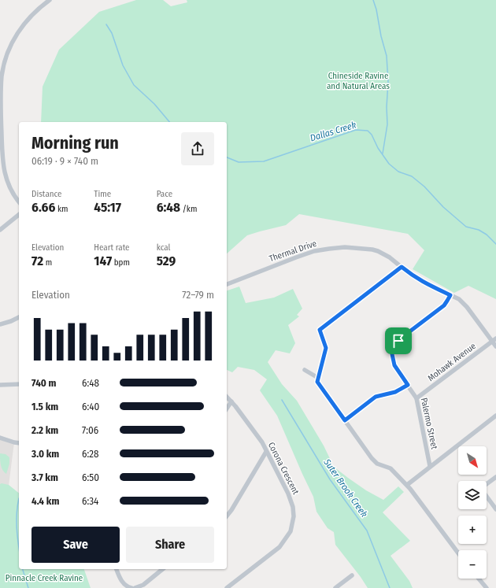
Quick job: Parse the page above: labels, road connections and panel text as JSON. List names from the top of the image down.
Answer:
{
  "streets": {
    "street": [
      "Thermal Drive",
      "Mohawk Avenue",
      "Palermo Street",
      "Corona Crescent"
    ]
  },
  "crossings": [
    ["Thermal Drive", "Mohawk Avenue"],
    ["Thermal Drive", "Palermo Street"],
    ["Mohawk Avenue", "Palermo Street"]
  ],
  "water": ["Dallas Creek", "Suter Brook Creek"],
  "parks": ["Chineside Ravine and Natural Areas", "Pinnacle Creek Ravine"],
  "north": "bottom right",
  "page": {
    "heading": ["Morning run", "06:19 · 9 × 740 m"],
    "stats": [
      ["Distance", "6.66 km"],
      ["Time", "45:17"],
      ["Pace", "6:48 /km"],
      ["Elevation", "72 m"],
      ["Heart rate", "147 bpm"],
      ["kcal", "529"]
    ],
    "chart": ["Elevation", "72–79 m"],
    "list": [
      {
        "name": "740 m",
        "note": "6:48"
      },
      {
        "name": "1.5 km",
        "note": "6:40"
      },
      {
        "name": "2.2 km",
        "note": "7:06"
      },
      {
        "name": "3.0 km",
        "note": "6:28"
      },
      {
        "name": "3.7 km",
        "note": "6:50"
      },
      {
        "name": "4.4 km",
        "note": "6:34"
      }
    ],
    "map_buttons": ["+", "−"],
    "buttons": ["Save", "Share"]
  }
}
